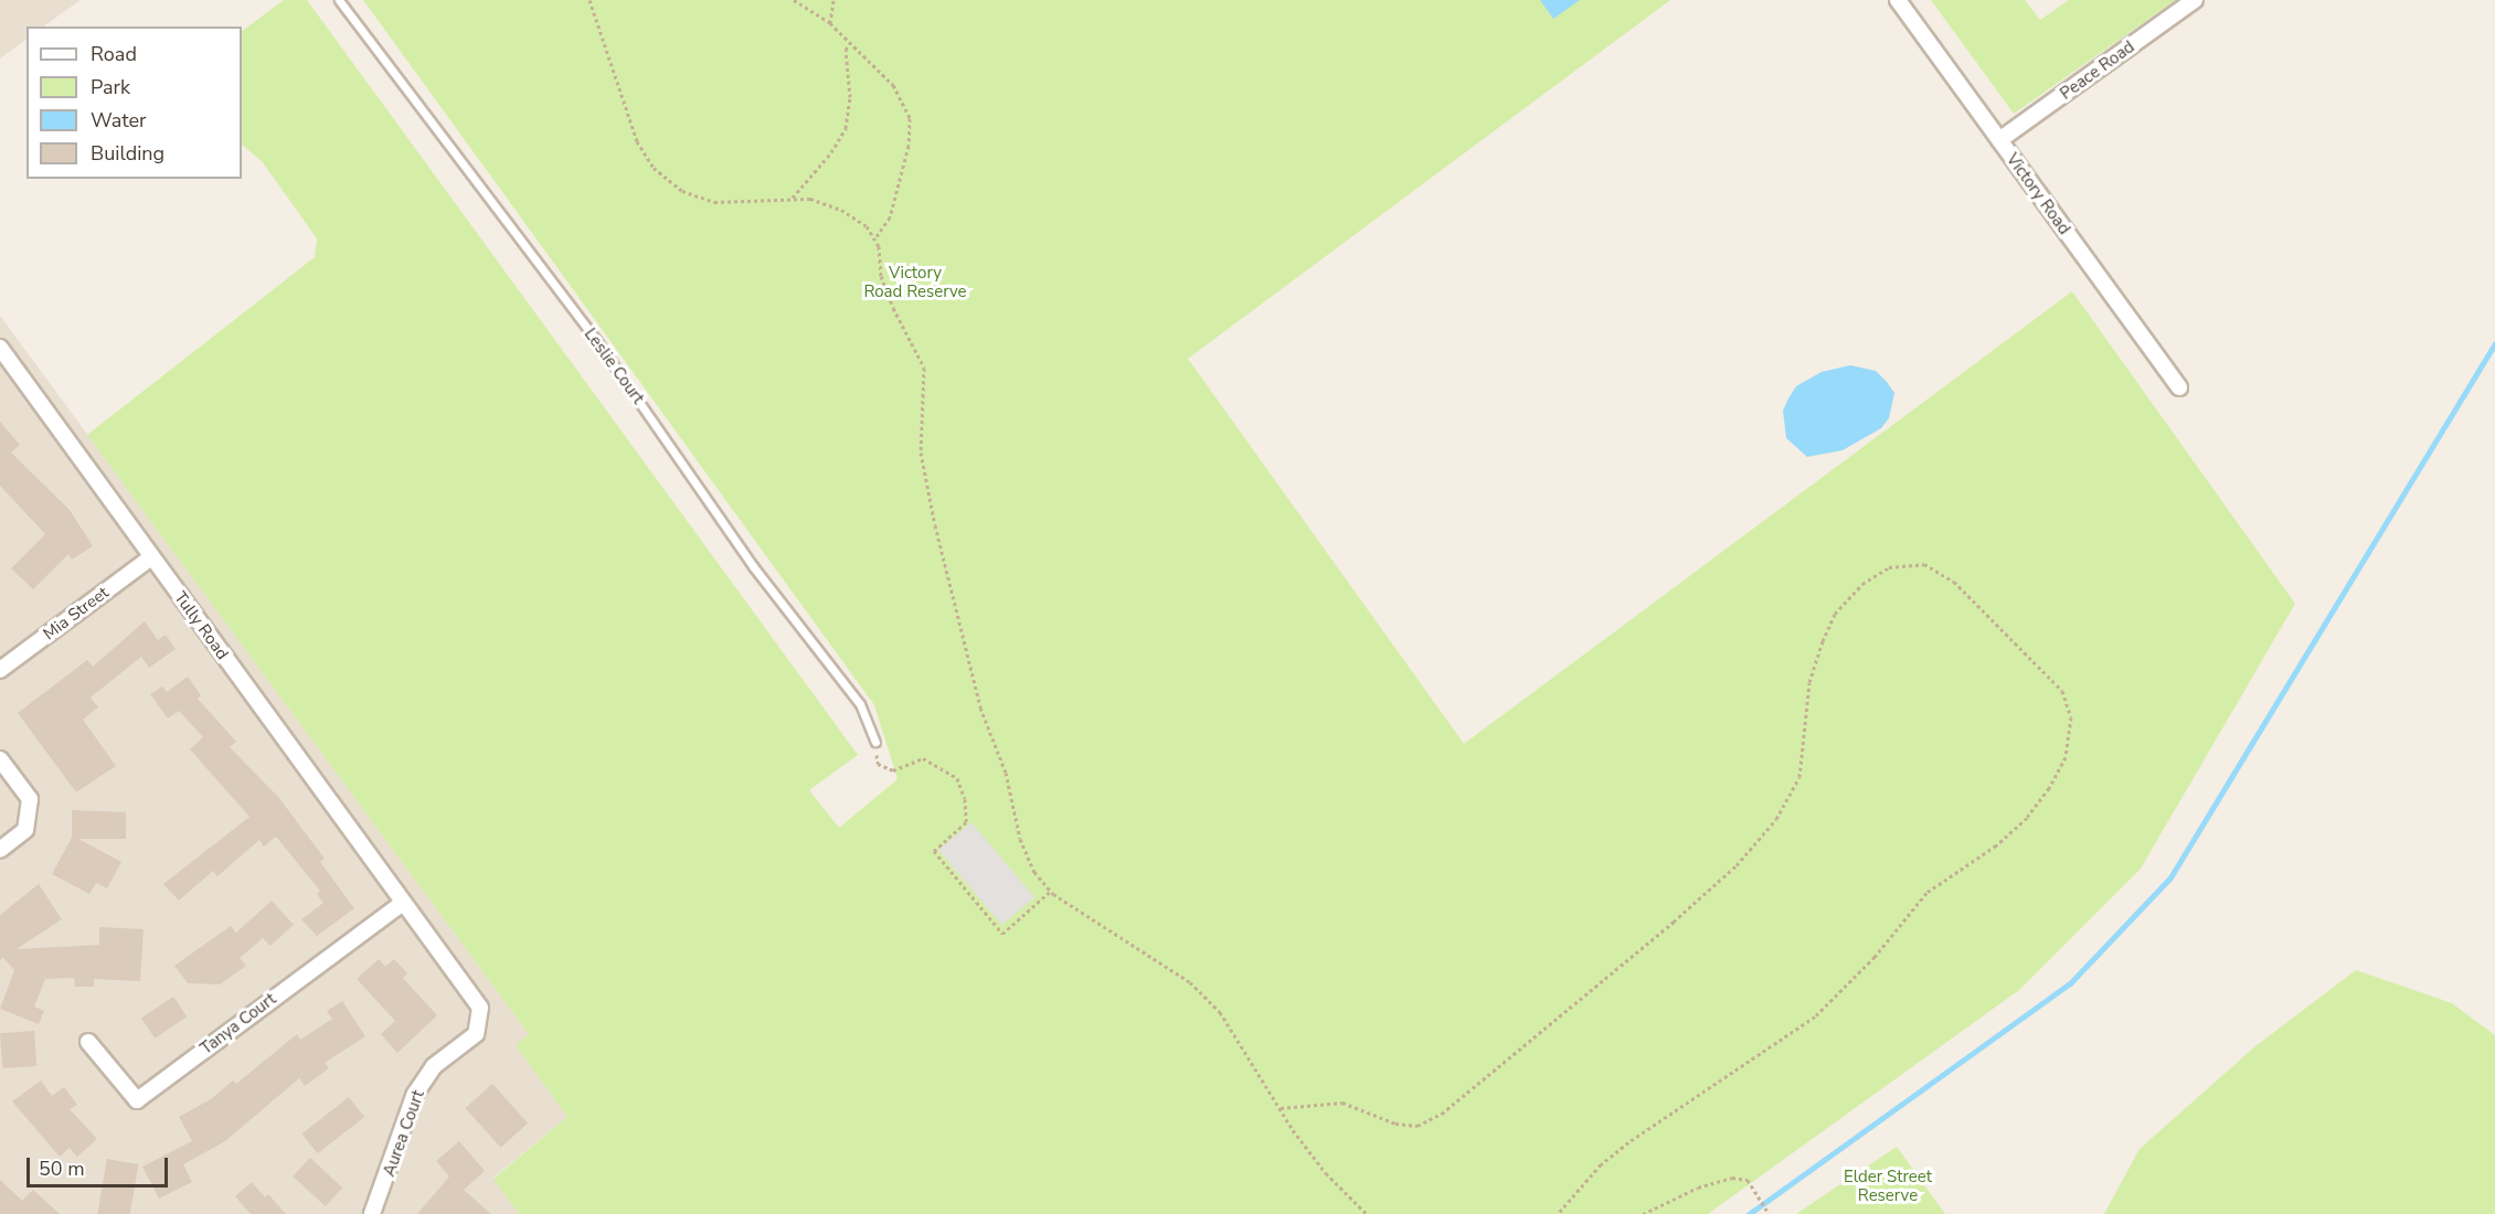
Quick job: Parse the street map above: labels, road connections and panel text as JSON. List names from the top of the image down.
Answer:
{
  "streets": {
    "street": [
      "Peace Road",
      "Victory Road",
      "Mia Street",
      "Tully Road",
      "Tanya Court",
      "Aurea Court"
    ],
    "lane": ["Leslie Court"]
  },
  "crossings": [
    ["Peace Road", "Victory Road"],
    ["Mia Street", "Tully Road"],
    ["Tully Road", "Tanya Court"],
    ["Tully Road", "Aurea Court"],
    ["Tanya Court", "Aurea Court"]
  ],
  "parks": ["Victory Road Reserve", "Elder Street Reserve"],
  "legend": [
    "Road",
    "Park",
    "Water",
    "Building"
  ],
  "scale_bar": "50 m"
}
